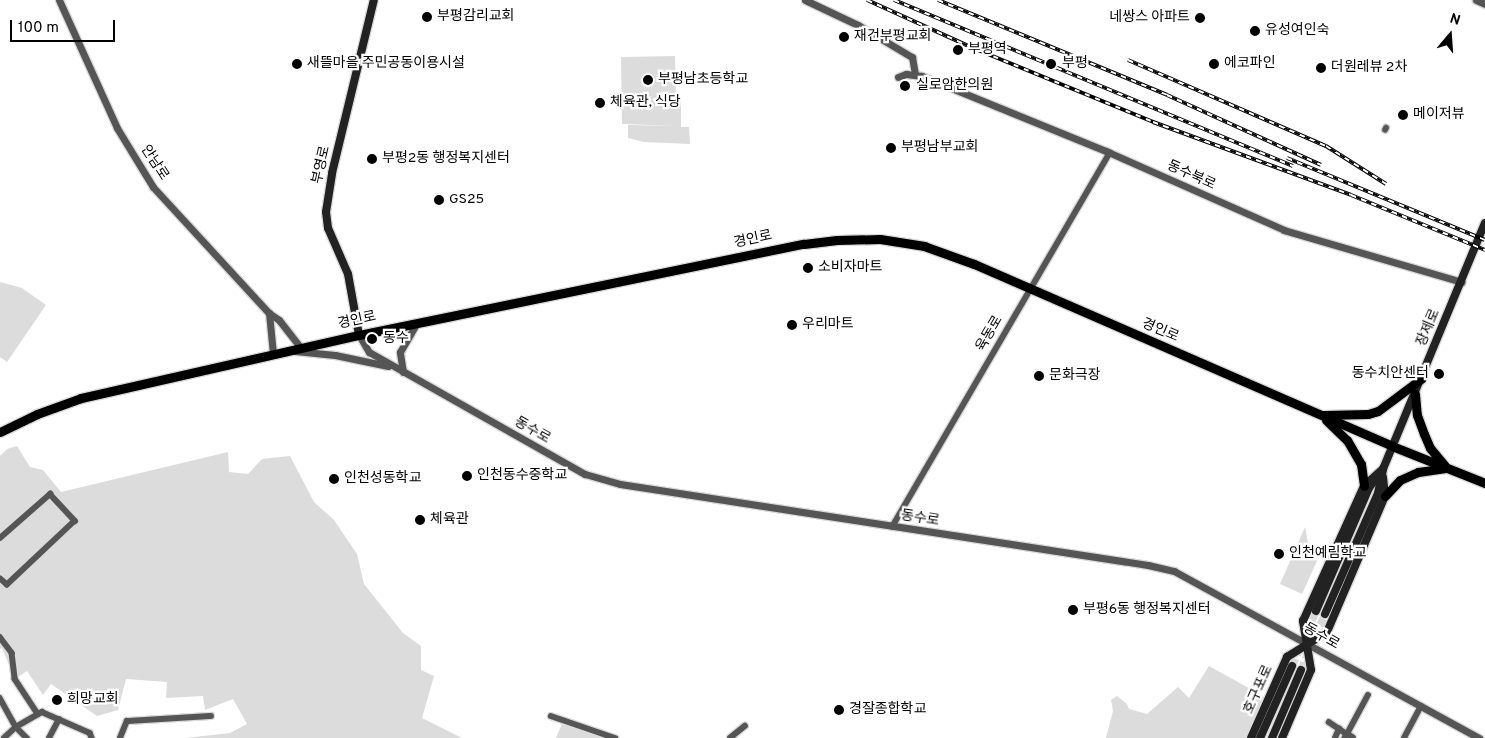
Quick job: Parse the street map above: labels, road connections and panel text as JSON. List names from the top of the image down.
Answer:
{
  "streets": {
    "main road": [
      "부영로",
      "경인로",
      "장제로",
      "호구포로"
    ],
    "street": [
      "안남로",
      "동수북로",
      "육동로",
      "동수로"
    ]
  },
  "crossings": [
    ["안남로", "경인로"],
    ["부영로", "경인로"],
    ["부영로", "동수로"],
    ["동수북로", "장제로"],
    ["동수북로", "육동로"],
    ["경인로", "장제로"],
    ["경인로", "육동로"],
    ["경인로", "동수로"],
    ["육동로", "동수로"],
    ["동수로", "호구포로"]
  ],
  "places": [
    "부평감리교회",
    "네쌍스 아파트",
    "유성여인숙",
    "재건부평교회",
    "부평역",
    "새뜰마을 주민공동이용시설",
    "부평",
    "에코파인",
    "더원레뷰 2차",
    "부평남초등학교",
    "실로암한의원",
    "체육관, 식당",
    "메이저뷰",
    "부평남부교회",
    "부평2동 행정복지센터",
    "GS25",
    "소비자마트",
    "우리마트",
    "동수",
    "동수치안센터",
    "문화극장",
    "인천동수중학교",
    "인천성동학교",
    "체육관",
    "인천예림학교",
    "부평6동 행정복지센터",
    "희망교회",
    "경잘종합학교"
  ],
  "scale_bar": "100 m",
  "north": "top"
}
